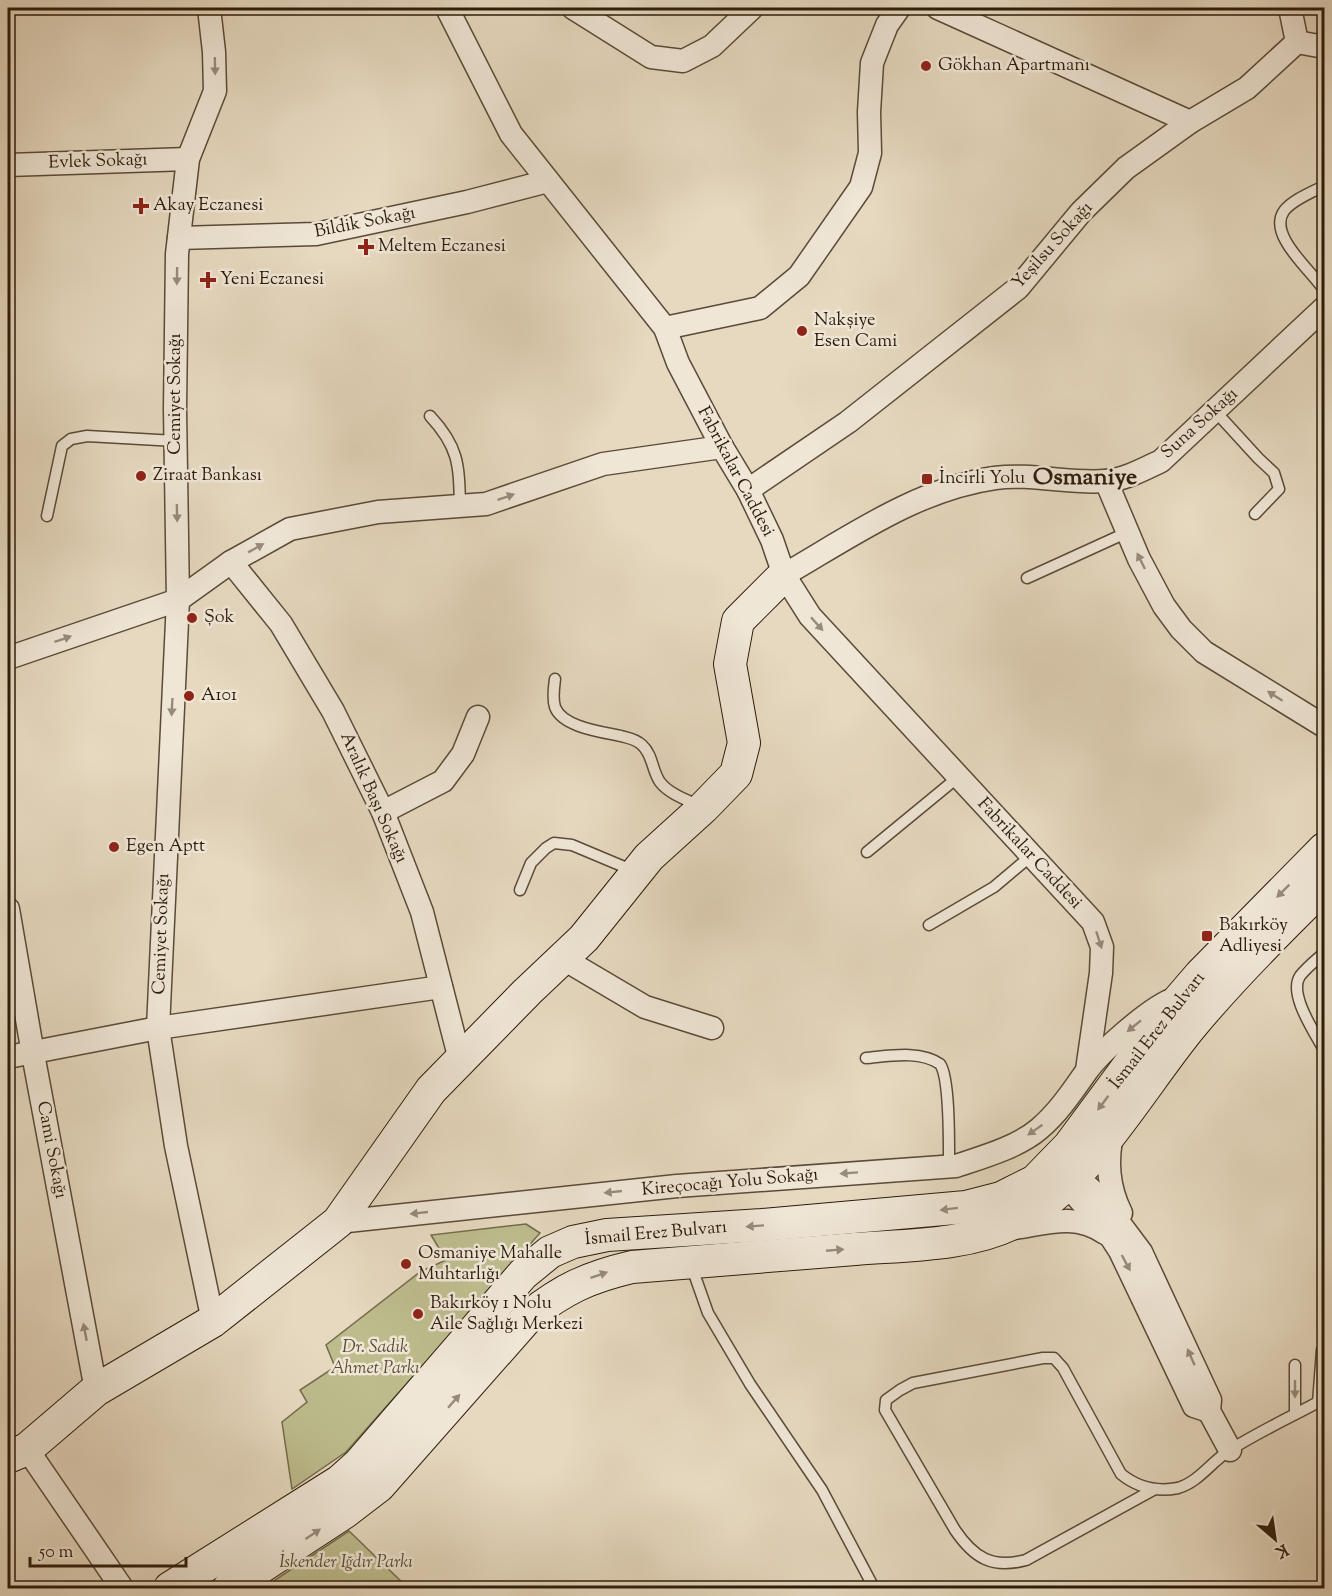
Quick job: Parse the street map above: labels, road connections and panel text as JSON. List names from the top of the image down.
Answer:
{
  "streets": {
    "street": [
      "Evlek Sokağı",
      "Bildik Sokağı",
      "Yeşilsu Sokağı",
      "Cemiyet Sokağı",
      "Suna Sokağı",
      "Fabrikalar Caddesi",
      "Aralık Başı Sokağı",
      "İsmail Erez Bulvarı",
      "Cami Sokağı",
      "Kireçocağı Yolu Sokağı"
    ]
  },
  "crossings": [
    ["Evlek Sokağı", "Cemiyet Sokağı"],
    ["Bildik Sokağı", "Cemiyet Sokağı"],
    ["Bildik Sokağı", "Fabrikalar Caddesi"],
    ["Yeşilsu Sokağı", "Fabrikalar Caddesi"],
    ["Suna Sokağı", "Fabrikalar Caddesi"],
    ["Fabrikalar Caddesi", "Kireçocağı Yolu Sokağı"]
  ],
  "one_way": [
    "Cemiyet Sokağı",
    "Fabrikalar Caddesi",
    "Cami Sokağı",
    "Kireçocağı Yolu Sokağı"
  ],
  "districts": ["Osmaniye"],
  "parks": ["Dr. Sadık Ahmet Parkı", "İskender Iğdır Parkı"],
  "places": {
    "other": [
      "Gökhan Apartmanı",
      "Nakşiye Esen Cami",
      "Ziraat Bankası",
      "Şok",
      "A101",
      "Egen Aptt",
      "Osmaniye Mahalle Muhtarlığı",
      "Bakırköy 1 Nolu Aile Sağlığı Merkezi"
    ],
    "health": ["Akay Eczanesi", "Meltem Eczanesi", "Yeni Eczanesi"],
    "transit": ["İncirli Yolu", "Bakırköy Adliyesi"]
  },
  "scale_bar": "50 m",
  "north": "bottom right"
}
